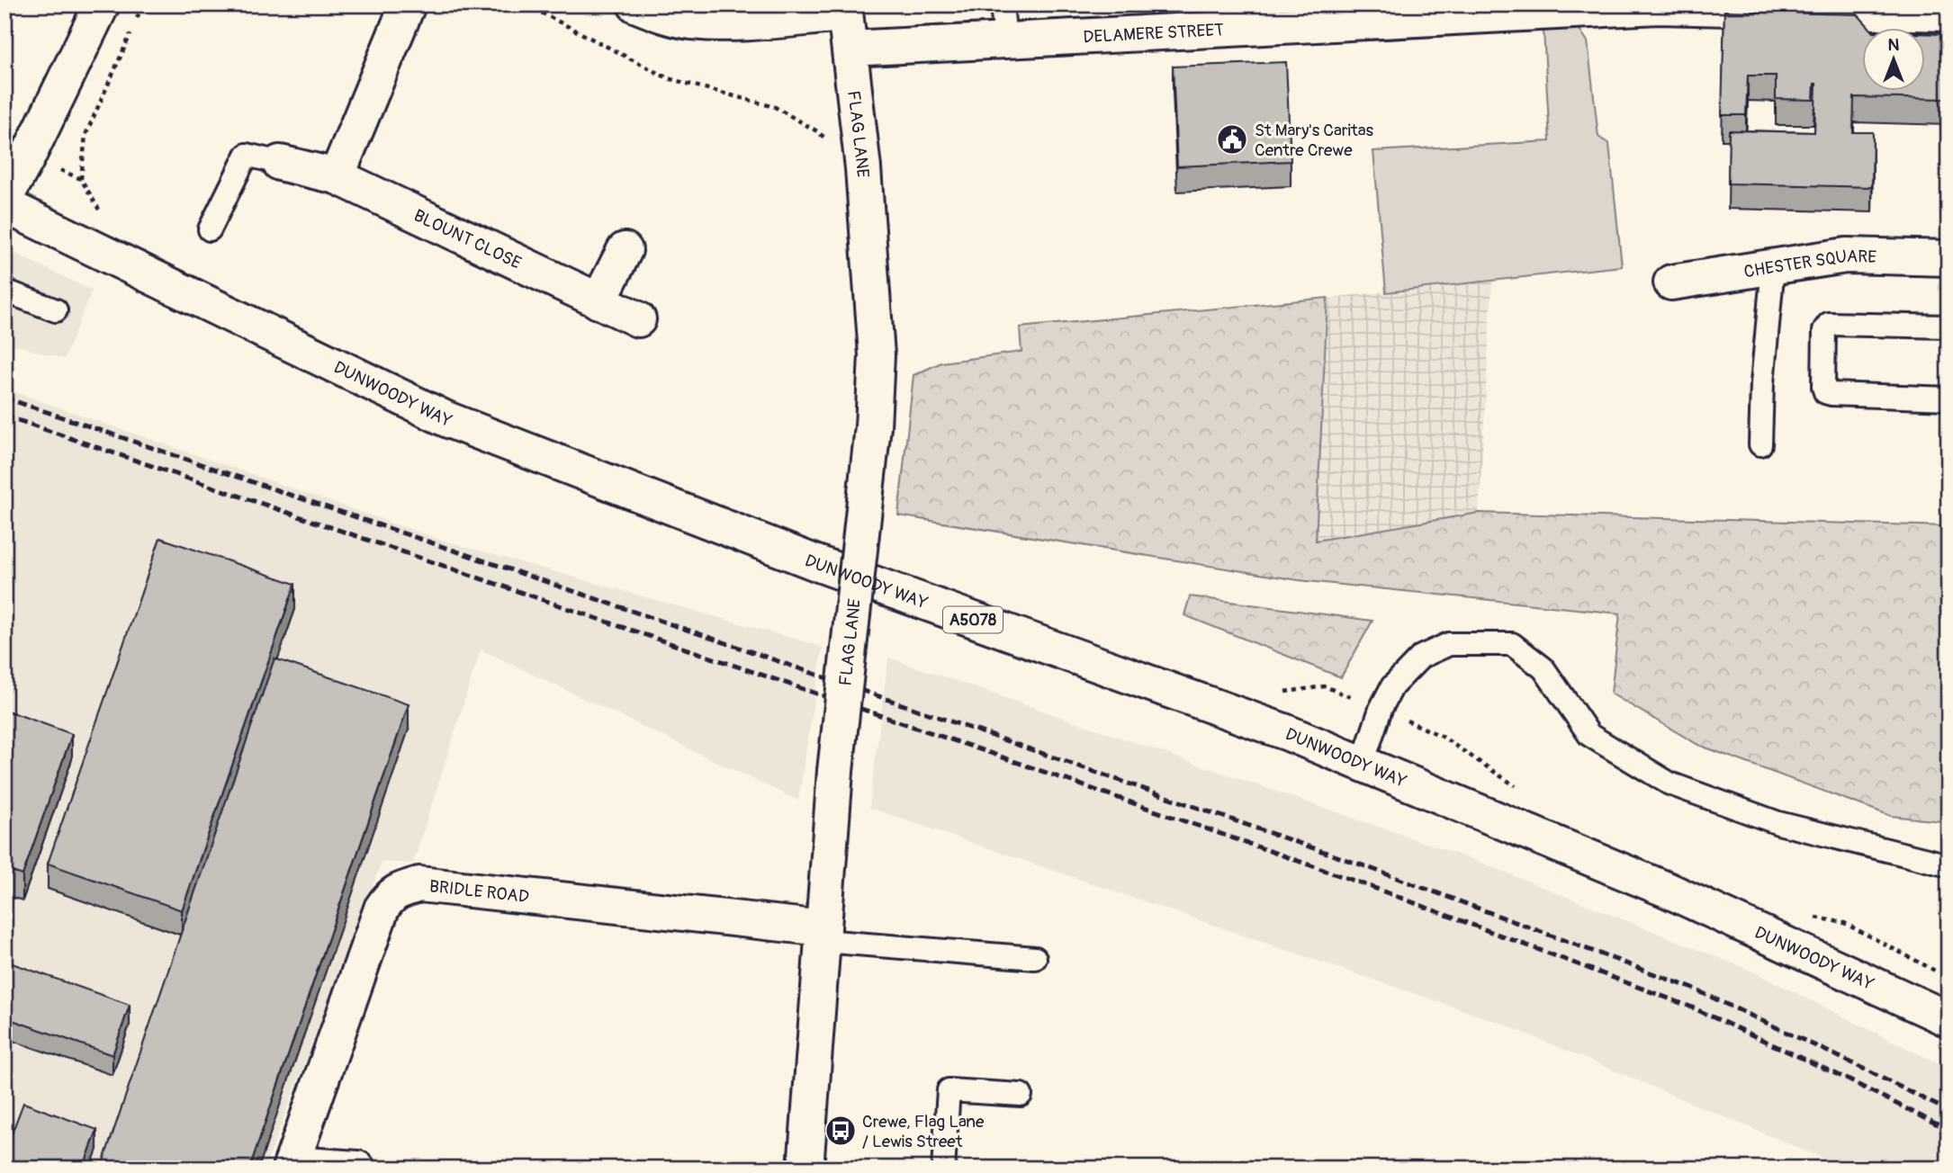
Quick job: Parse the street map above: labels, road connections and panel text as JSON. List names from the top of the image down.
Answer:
{
  "streets": {
    "street": [
      "DELAMERE STREET",
      "FLAG LANE",
      "BLOUNT CLOSE",
      "CHESTER SQUARE",
      "DUNWOODY WAY",
      "A5078",
      "BRIDLE ROAD"
    ]
  },
  "crossings": [
    ["DELAMERE STREET", "FLAG LANE"],
    ["FLAG LANE", "BRIDLE ROAD"]
  ],
  "places": {
    "public building": ["St Mary's Caritas Centre Crewe"],
    "bus stop": ["Crewe, Flag Lane / Lewis Street"]
  },
  "north": "top"
}
